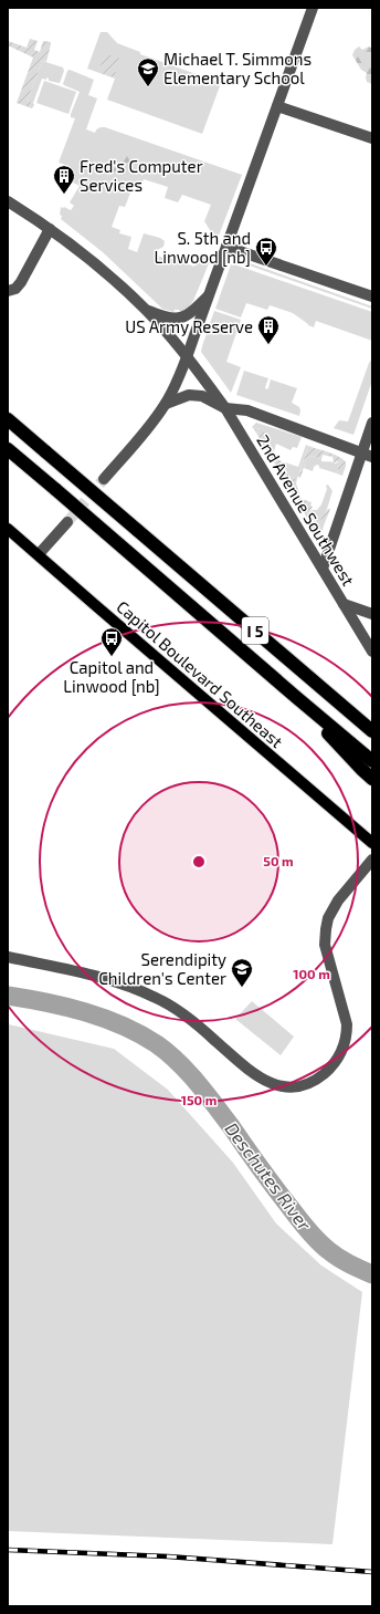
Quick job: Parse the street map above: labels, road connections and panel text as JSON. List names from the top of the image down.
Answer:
{
  "streets": {
    "highway": ["I 5"],
    "main road": ["Capitol Boulevard Southeast"],
    "street": ["2nd Avenue Southwest"]
  },
  "water": ["Deschutes River"],
  "places": {
    "school or university": ["Michael T. Simmons Elementary School", "Serendipity Children's Center"],
    "building": ["Fred's Computer Services", "US Army Reserve"],
    "bus stop": ["S. 5th and Linwood [nb]", "Capitol and Linwood [nb]"]
  },
  "rings": ["50 m", "100 m", "150 m"]
}
